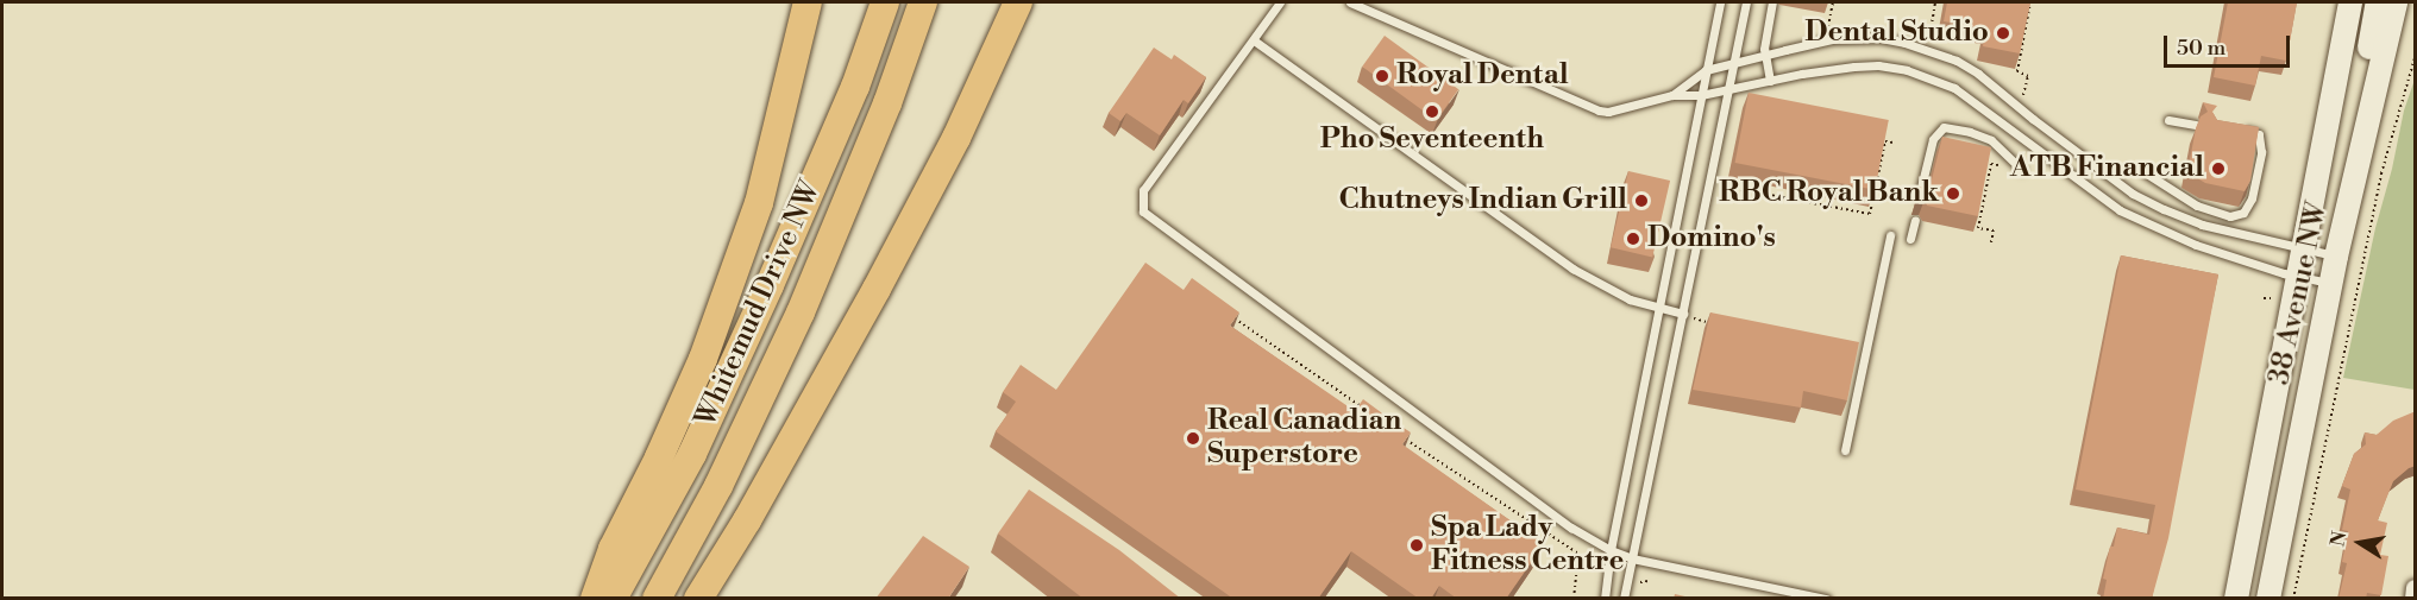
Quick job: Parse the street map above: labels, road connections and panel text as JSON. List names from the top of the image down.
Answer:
{
  "streets": {
    "highway": ["Whitemud Drive NW"],
    "main road": ["38 Avenue NW"]
  },
  "places": [
    "Dental Studio",
    "Royal Dental",
    "Pho Seventeenth",
    "ATB Financial",
    "RBC Royal Bank",
    "Chutneys Indian Grill",
    "Domino's",
    "Real Canadian Superstore",
    "Spa Lady Fitness Centre"
  ],
  "scale_bar": "50 m",
  "north": "left"
}
